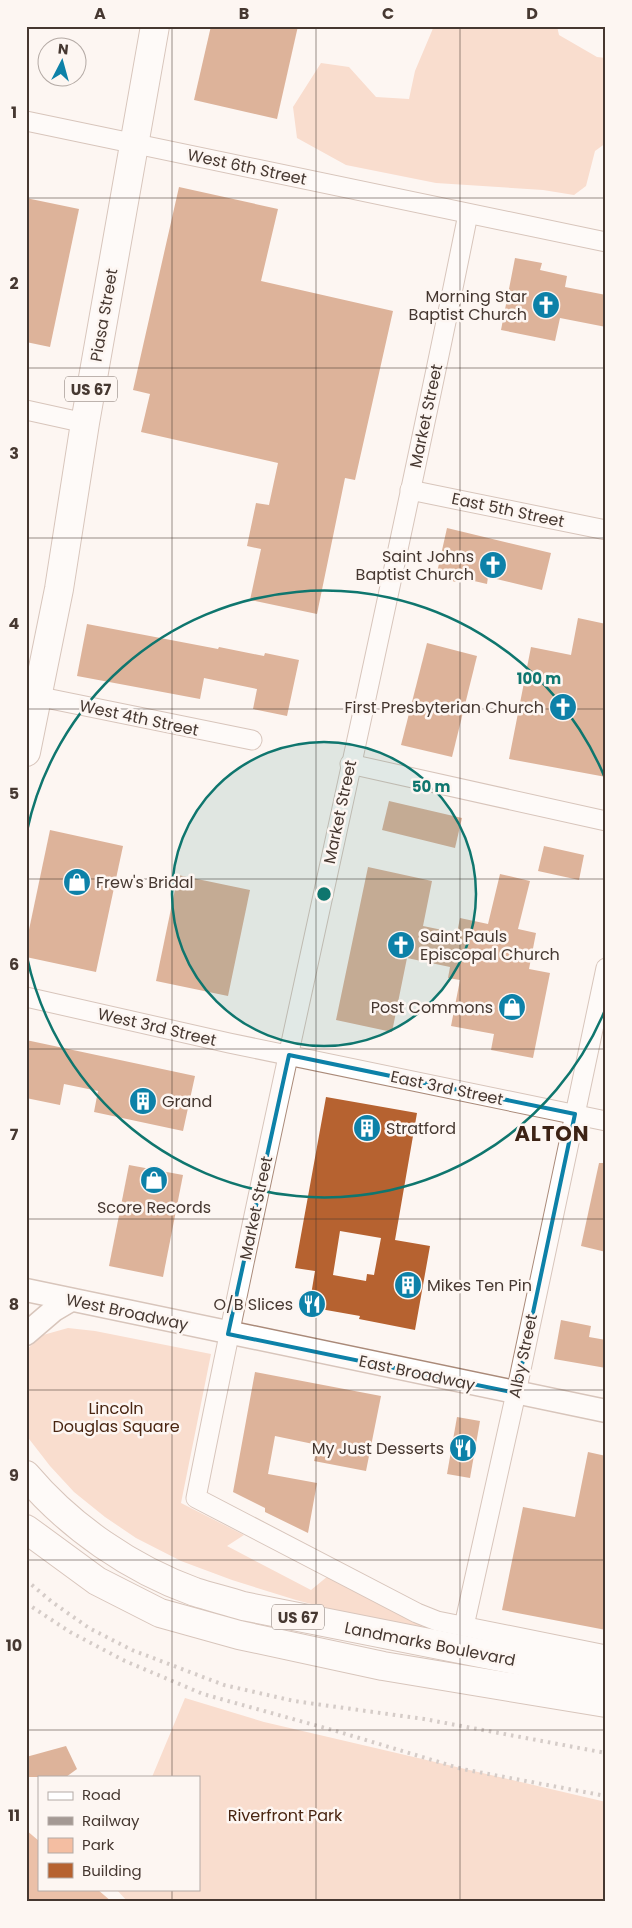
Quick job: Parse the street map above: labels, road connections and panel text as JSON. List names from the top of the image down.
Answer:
{
  "streets": {
    "highway": ["Piasa Street", "US 67", "Landmarks Boulevard"],
    "street": [
      "West 6th Street",
      "Market Street",
      "East 5th Street",
      "West 4th Street",
      "West 3rd Street",
      "East 3rd Street",
      "West Broadway",
      "Alby Street",
      "East Broadway"
    ]
  },
  "crossings": [
    ["West 6th Street", "Piasa Street"],
    ["West 6th Street", "Market Street"],
    ["Piasa Street", "West 4th Street"],
    ["Market Street", "East 5th Street"],
    ["Market Street", "West 3rd Street"],
    ["Market Street", "East 3rd Street"],
    ["Market Street", "West Broadway"],
    ["Market Street", "Alby Street"],
    ["Market Street", "East Broadway"],
    ["West 3rd Street", "East 3rd Street"],
    ["East 3rd Street", "Alby Street"],
    ["West Broadway", "East Broadway"],
    ["Alby Street", "East Broadway"]
  ],
  "districts": ["ALTON"],
  "parks": ["Lincoln Douglas Square", "Riverfront Park"],
  "places": {
    "church": [
      "Morning Star Baptist Church",
      "Saint Johns Baptist Church",
      "First Presbyterian Church",
      "Saint Pauls Episcopal Church"
    ],
    "shop": ["Frew's Bridal", "Post Commons", "Score Records"],
    "building": ["Grand", "Stratford", "Mikes Ten Pin"],
    "restaurant": ["O/B Slices", "My Just Desserts"]
  },
  "legend": [
    "Road",
    "Railway",
    "Park",
    "Building"
  ],
  "north": "top",
  "grid": {
    "columns": [
      "A",
      "B",
      "C",
      "D"
    ],
    "rows": [
      "1",
      "2",
      "3",
      "4",
      "5",
      "6",
      "7",
      "8",
      "9",
      "10",
      "11"
    ]
  },
  "rings": ["100 m", "50 m"]
}
